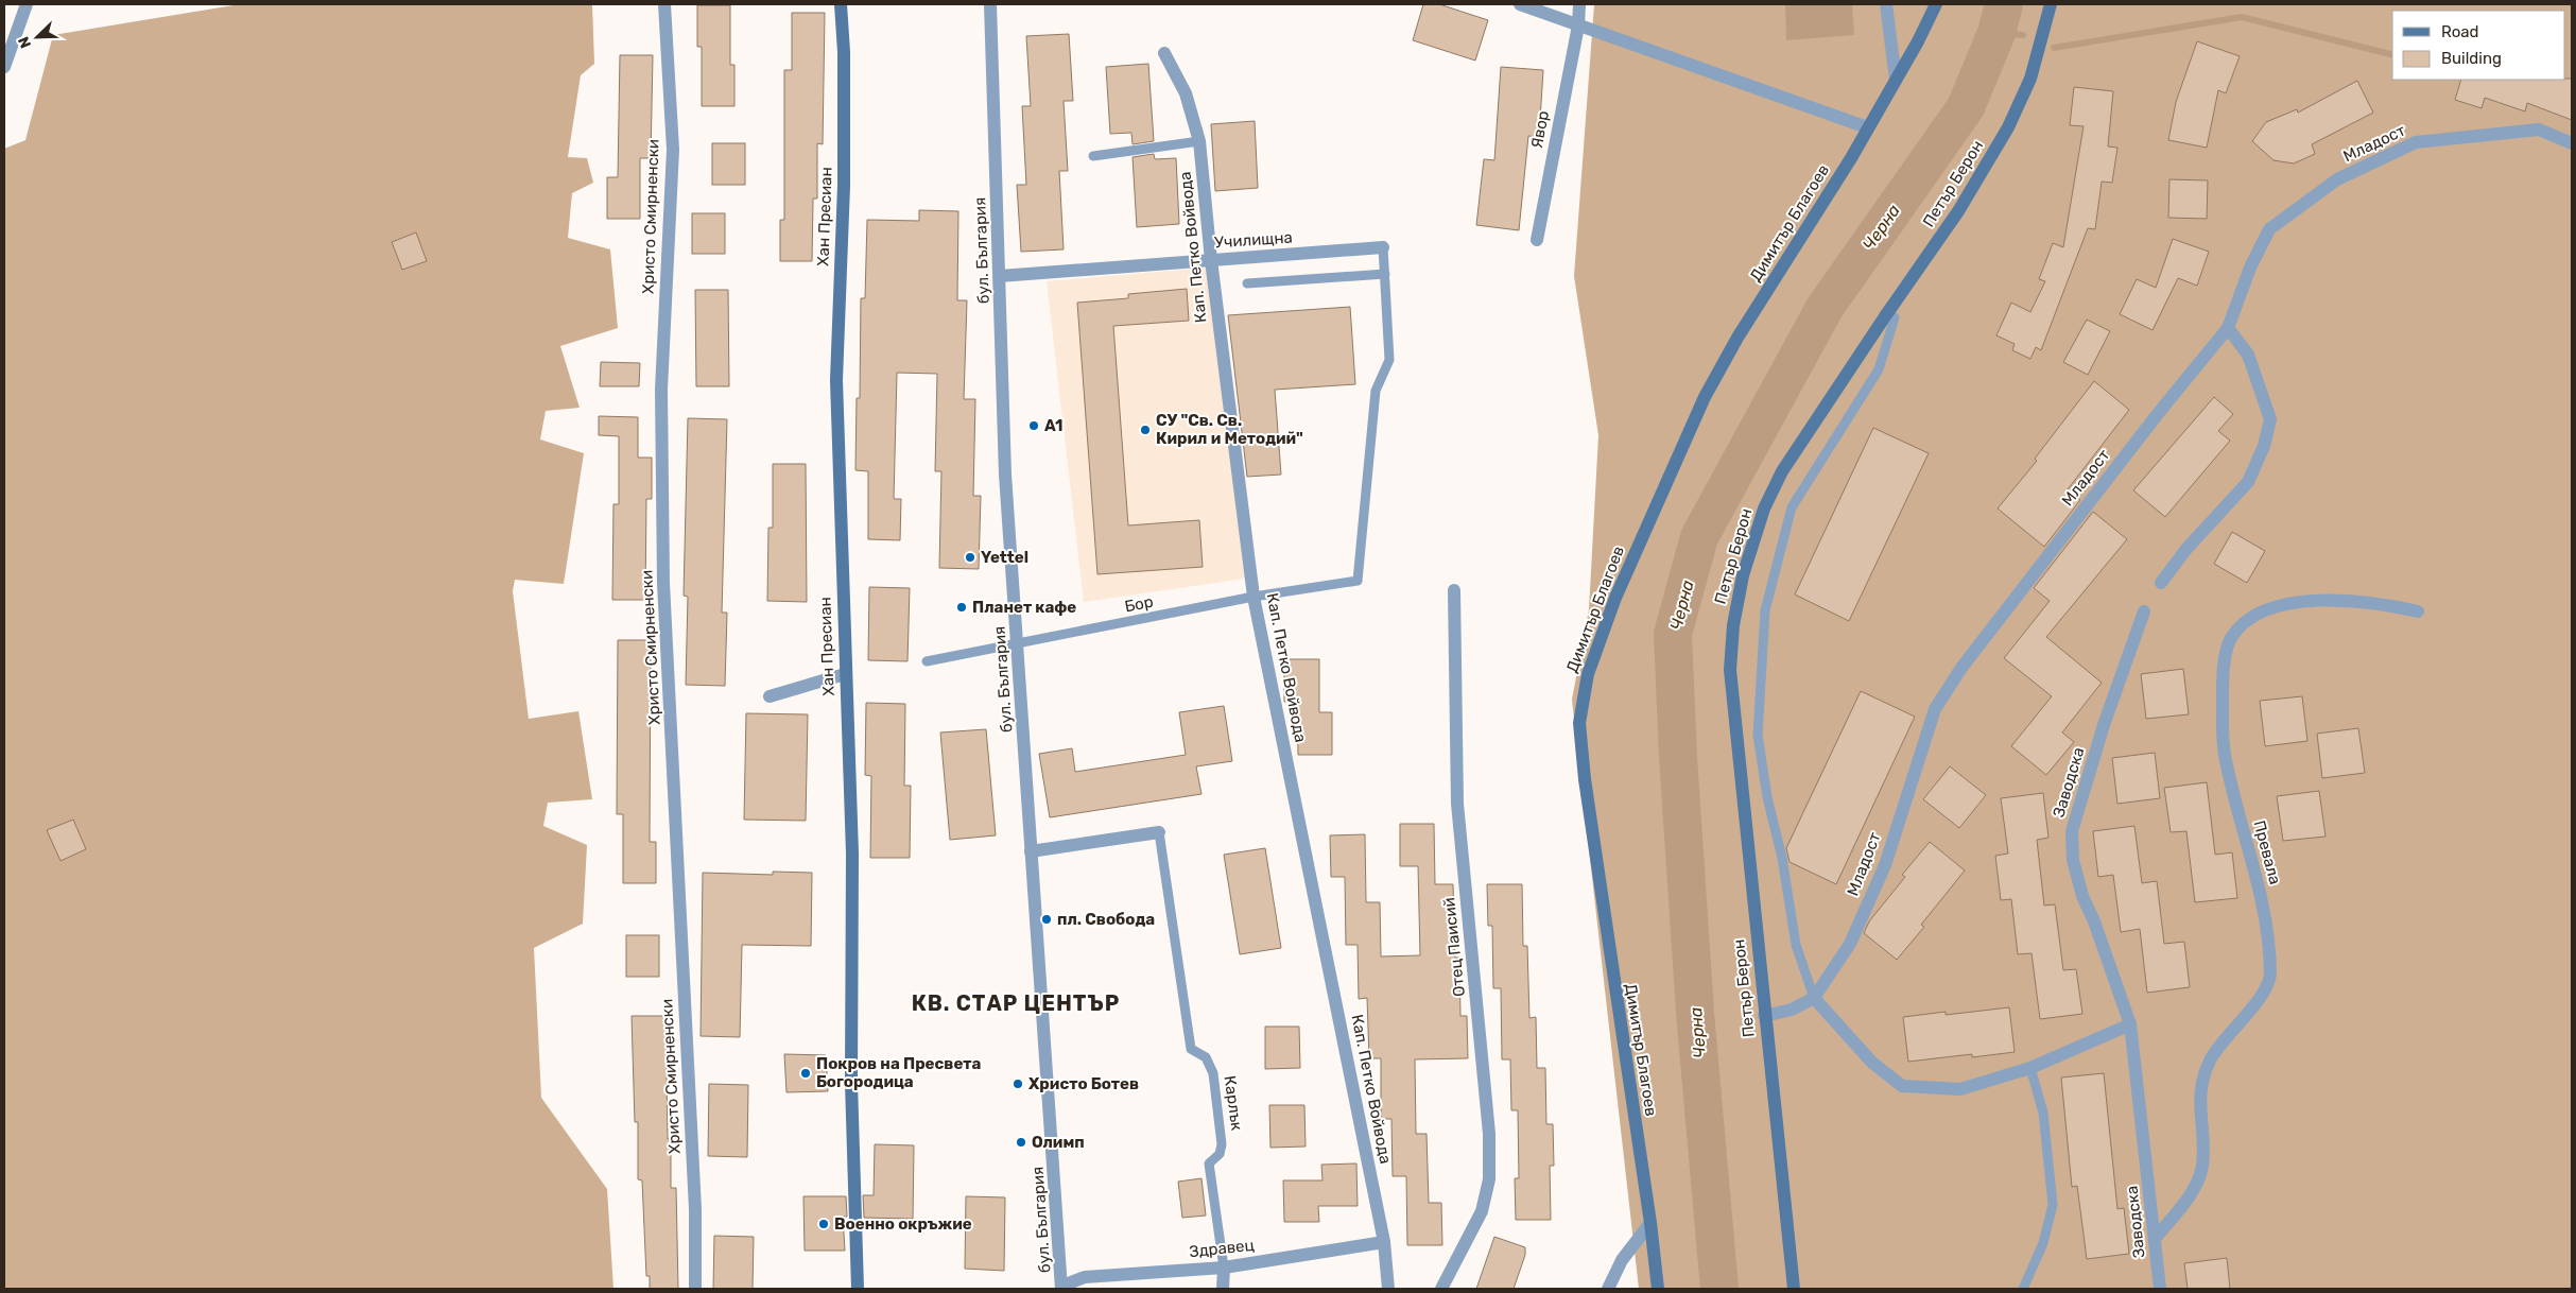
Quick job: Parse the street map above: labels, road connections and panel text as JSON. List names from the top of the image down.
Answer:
{
  "streets": {
    "main road": ["Петър Берон", "Хан Пресиан", "Димитър Благоев"],
    "street": [
      "Явор",
      "Младост",
      "Христо Смирненски",
      "Училищна",
      "Кап. Петко Войвода",
      "бул. България",
      "Заводска",
      "Превала",
      "Отец Паисий",
      "Карлък",
      "Здравец"
    ],
    "lane": ["Бор"]
  },
  "crossings": [
    ["Младост", "Петър Берон"],
    ["Училищна", "Кап. Петко Войвода"],
    ["Училищна", "бул. България"],
    ["Кап. Петко Войвода", "Бор"],
    ["Кап. Петко Войвода", "Здравец"],
    ["бул. България", "Бор"],
    ["бул. България", "Здравец"],
    ["Заводска", "Превала"],
    ["Карлък", "Здравец"]
  ],
  "districts": ["КВ. СТАР ЦЕНТЪР"],
  "water": ["Черна"],
  "places": [
    "A1",
    "СУ \"Св. Св. Кирил и Методий\"",
    "Yettel",
    "Планет кафе",
    "пл. Свобода",
    "Покров на Пресвета Богородица",
    "Христо Ботев",
    "Олимп",
    "Военно окръжие"
  ],
  "legend": ["Road", "Building"],
  "north": "bottom left"
}
